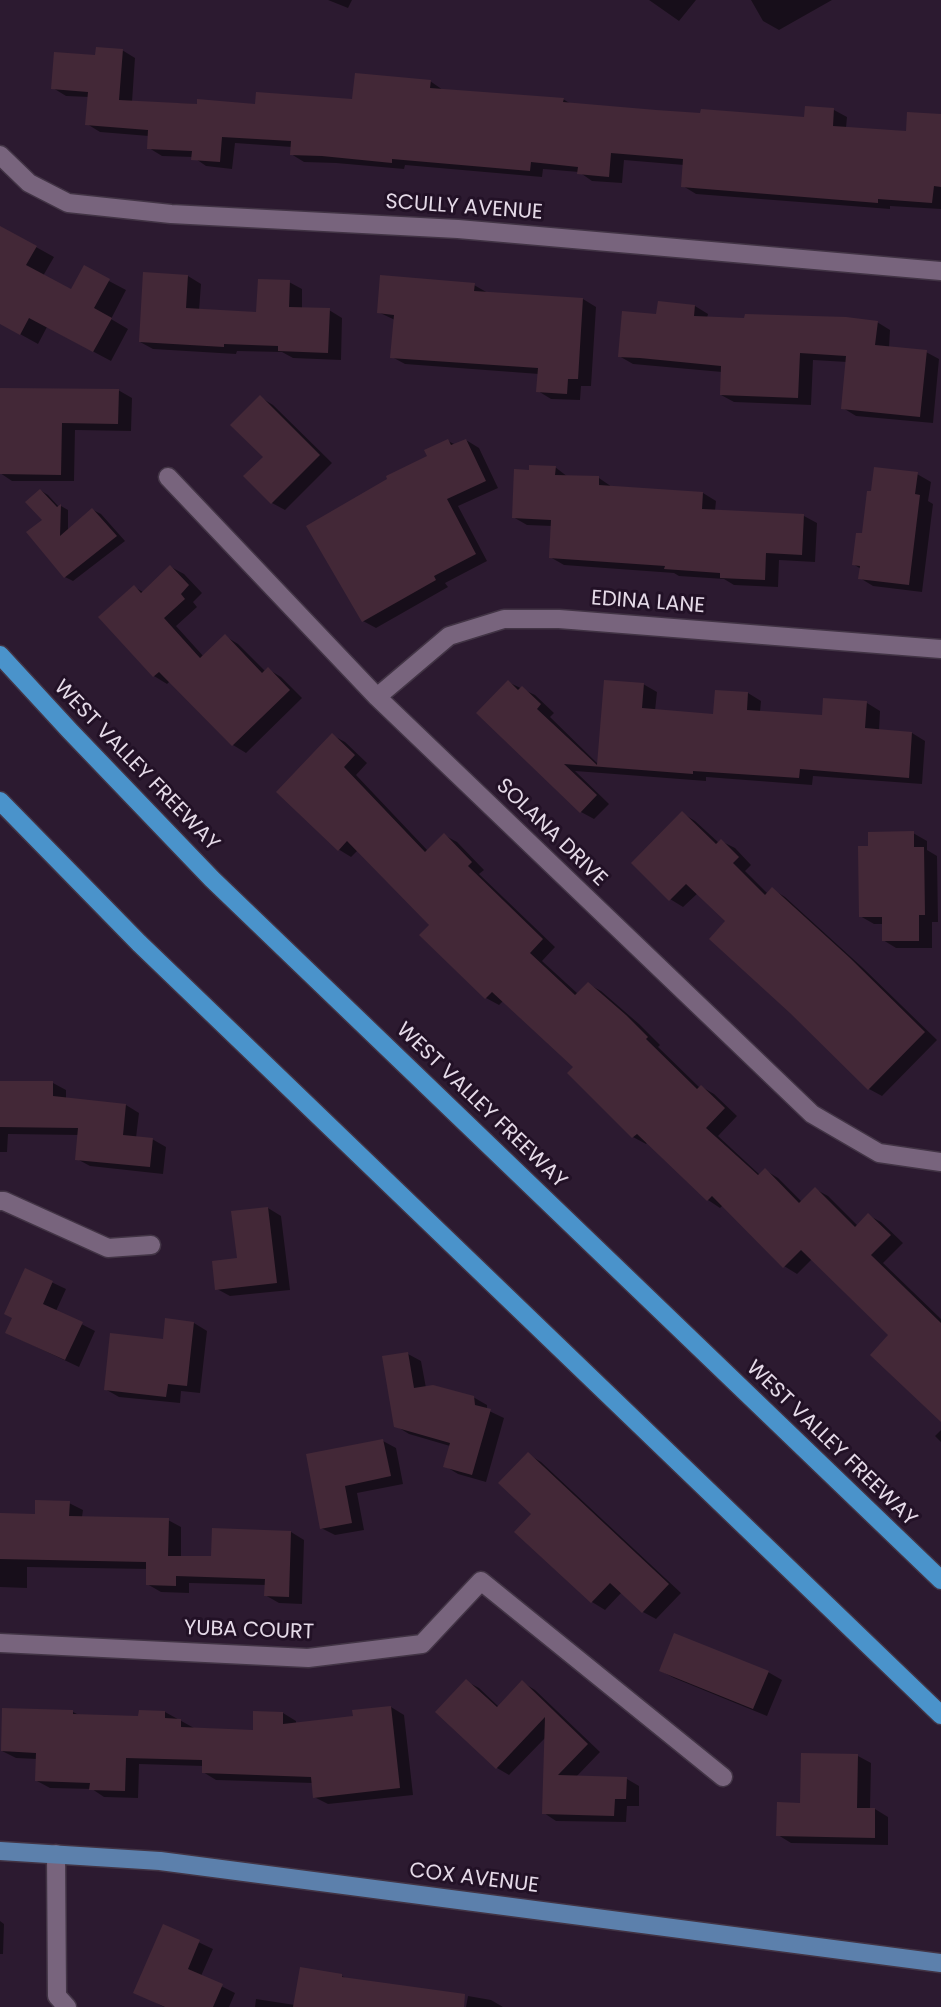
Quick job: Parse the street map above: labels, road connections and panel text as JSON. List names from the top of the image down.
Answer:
{
  "streets": {
    "highway": ["WEST VALLEY FREEWAY"],
    "main road": ["COX AVENUE"],
    "street": [
      "SCULLY AVENUE",
      "EDINA LANE",
      "SOLANA DRIVE",
      "YUBA COURT"
    ]
  },
  "crossings": [
    ["EDINA LANE", "SOLANA DRIVE"]
  ]
}
